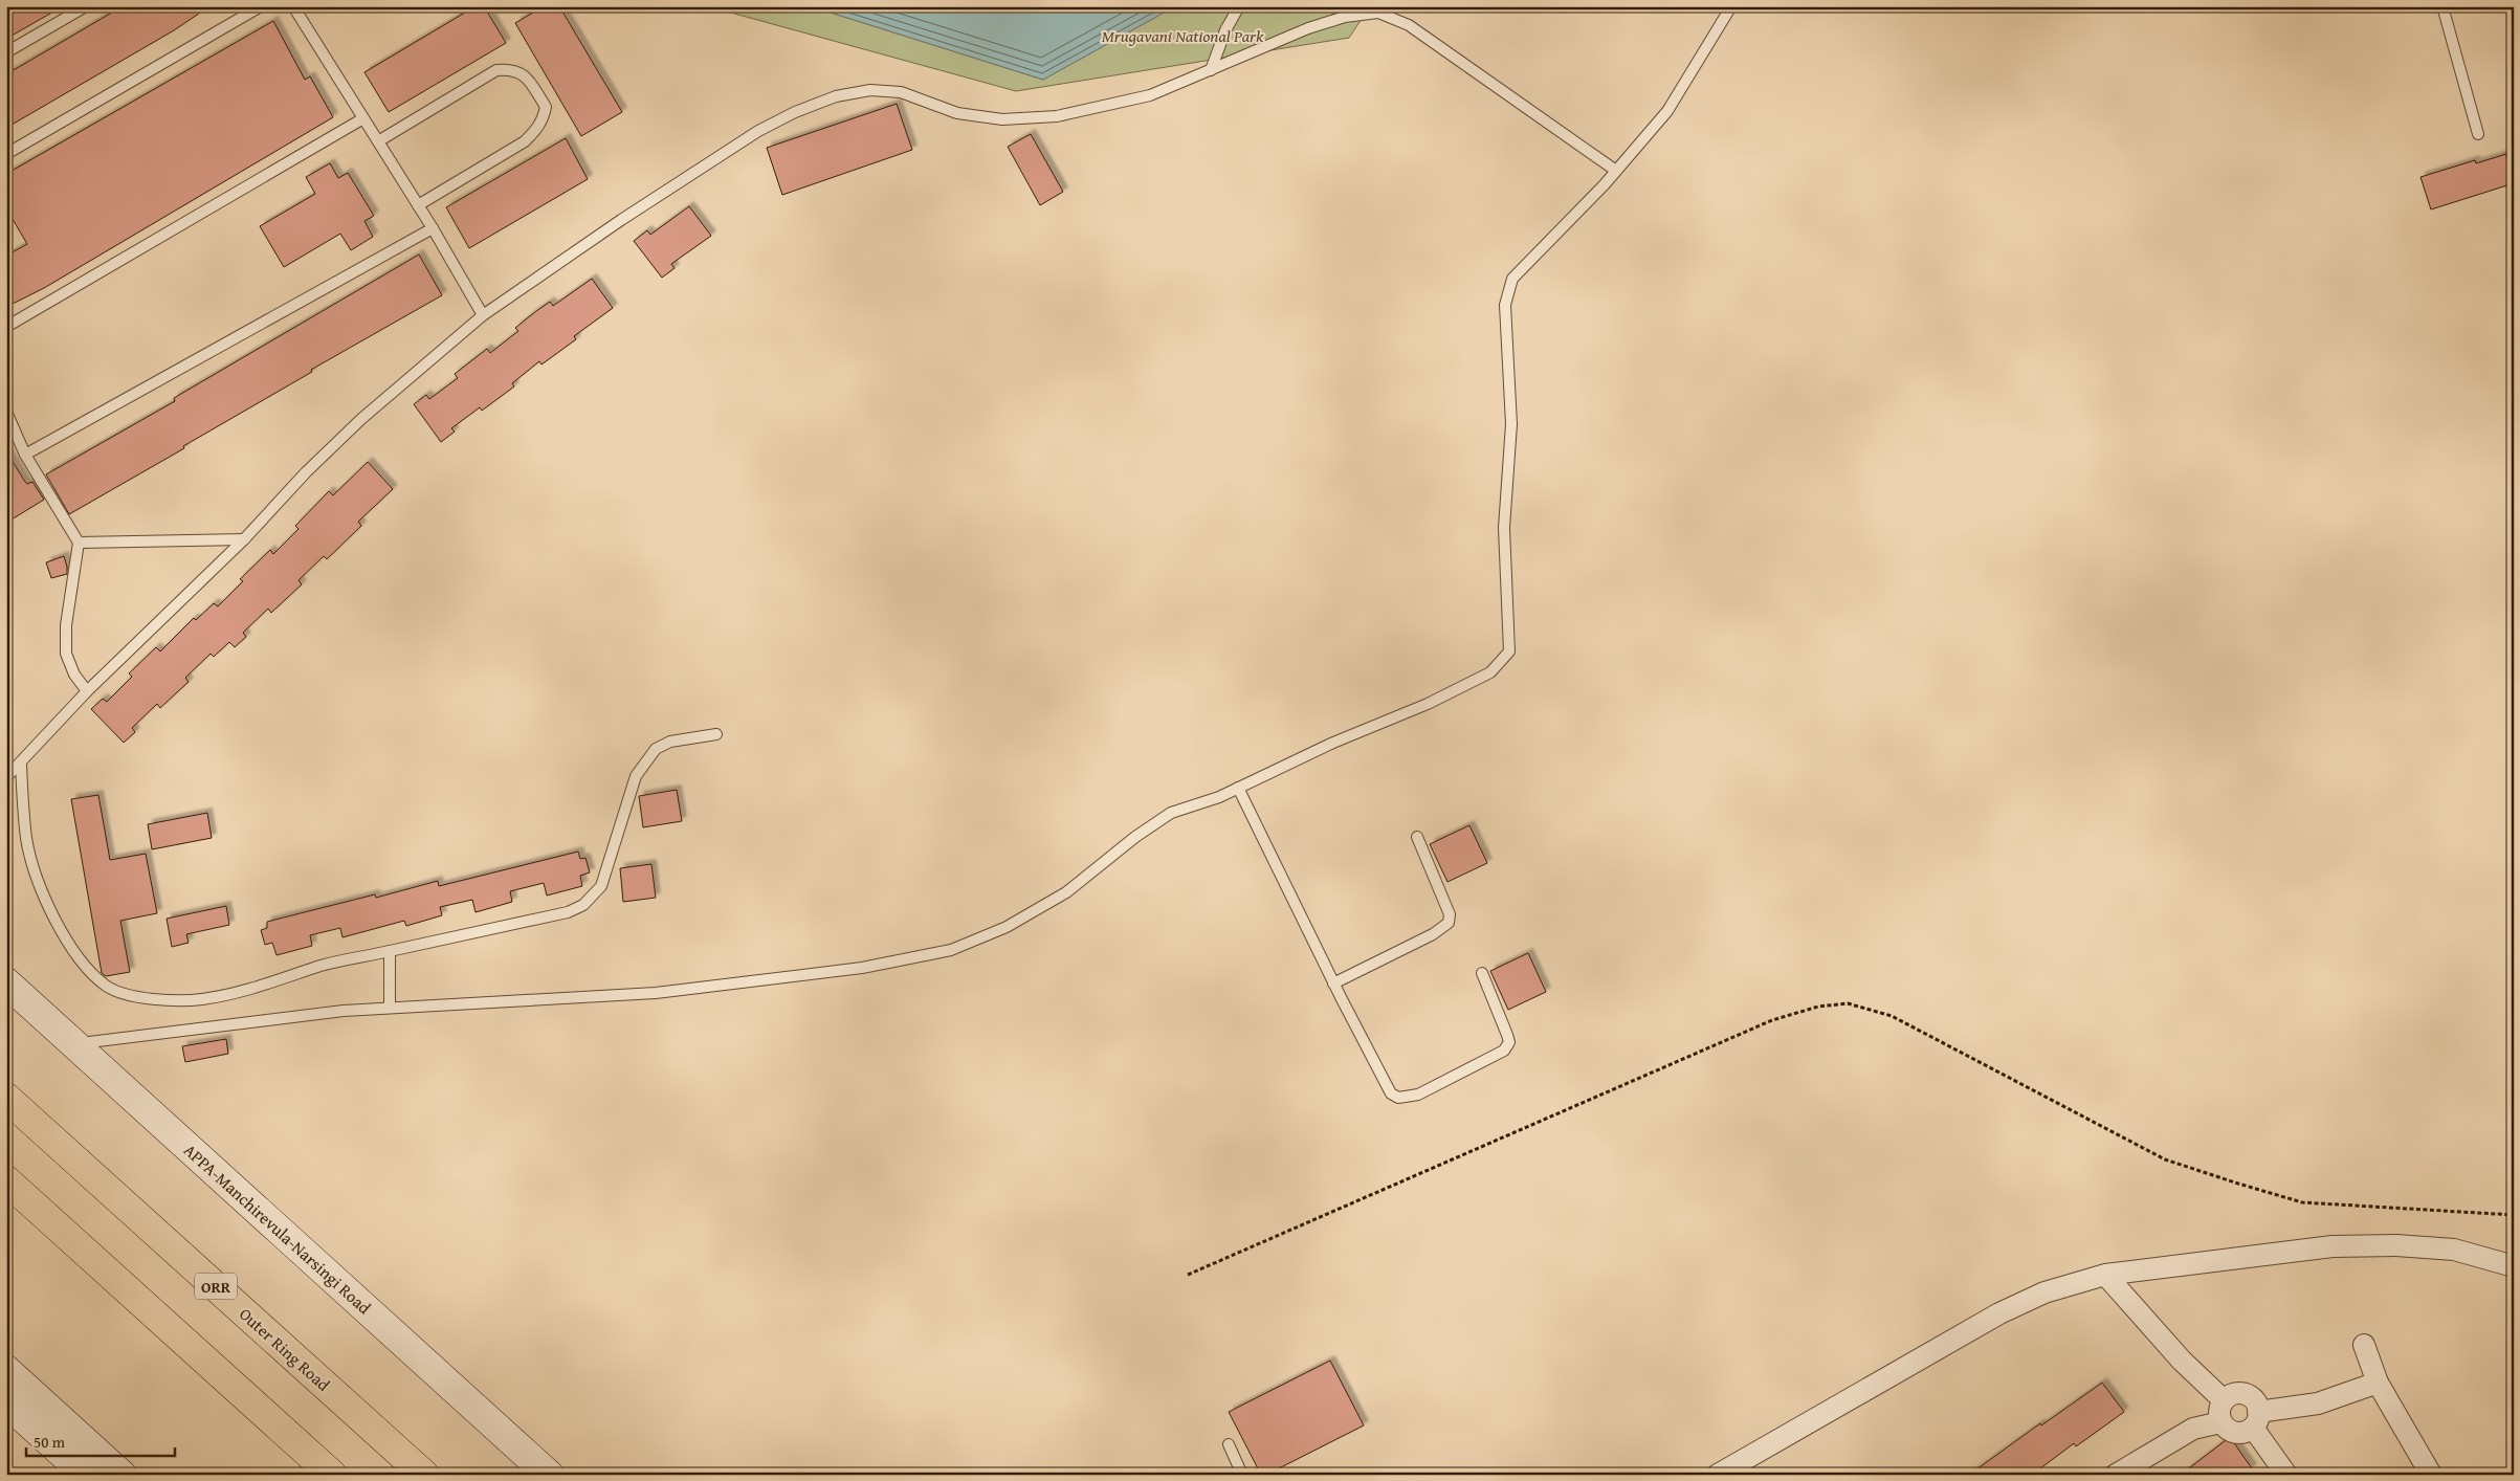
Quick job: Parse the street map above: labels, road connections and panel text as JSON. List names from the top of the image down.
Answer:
{
  "streets": {
    "highway": ["ORR", "Outer Ring Road"],
    "main road": ["APPA-Manchirevula-Narsingi Road"]
  },
  "parks": ["Mrugavani National Park"],
  "scale_bar": "50 m"
}
